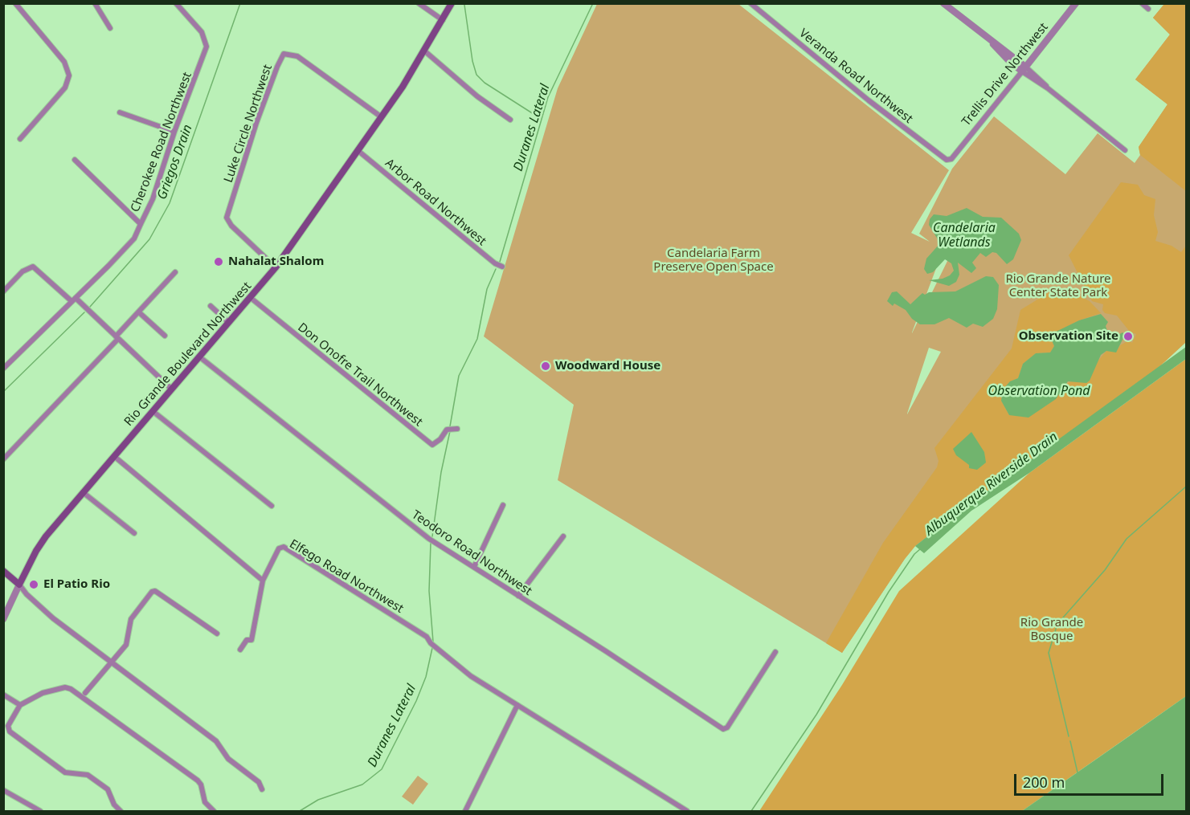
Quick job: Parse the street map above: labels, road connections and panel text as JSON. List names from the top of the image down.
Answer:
{
  "streets": {
    "main road": ["Rio Grande Boulevard Northwest"],
    "street": [
      "Trellis Drive Northwest",
      "Veranda Road Northwest",
      "Luke Circle Northwest",
      "Cherokee Road Northwest",
      "Arbor Road Northwest",
      "Don Onofre Trail Northwest",
      "Teodoro Road Northwest",
      "Elfego Road Northwest"
    ]
  },
  "crossings": [
    ["Trellis Drive Northwest", "Veranda Road Northwest"],
    ["Luke Circle Northwest", "Rio Grande Boulevard Northwest"],
    ["Arbor Road Northwest", "Rio Grande Boulevard Northwest"],
    ["Rio Grande Boulevard Northwest", "Don Onofre Trail Northwest"],
    ["Rio Grande Boulevard Northwest", "Teodoro Road Northwest"]
  ],
  "water": [
    "Duranes Lateral",
    "Griegos Drain",
    "Candelaria Wetlands",
    "Observation Pond",
    "Albuquerque Riverside Drain"
  ],
  "parks": ["Candelaria Farm Preserve Open Space", "Rio Grande Nature Center State Park", "Rio Grande Bosque"],
  "places": [
    "Nahalat Shalom",
    "Observation Site",
    "Woodward House",
    "El Patio Rio"
  ],
  "scale_bar": "200 m"
}
